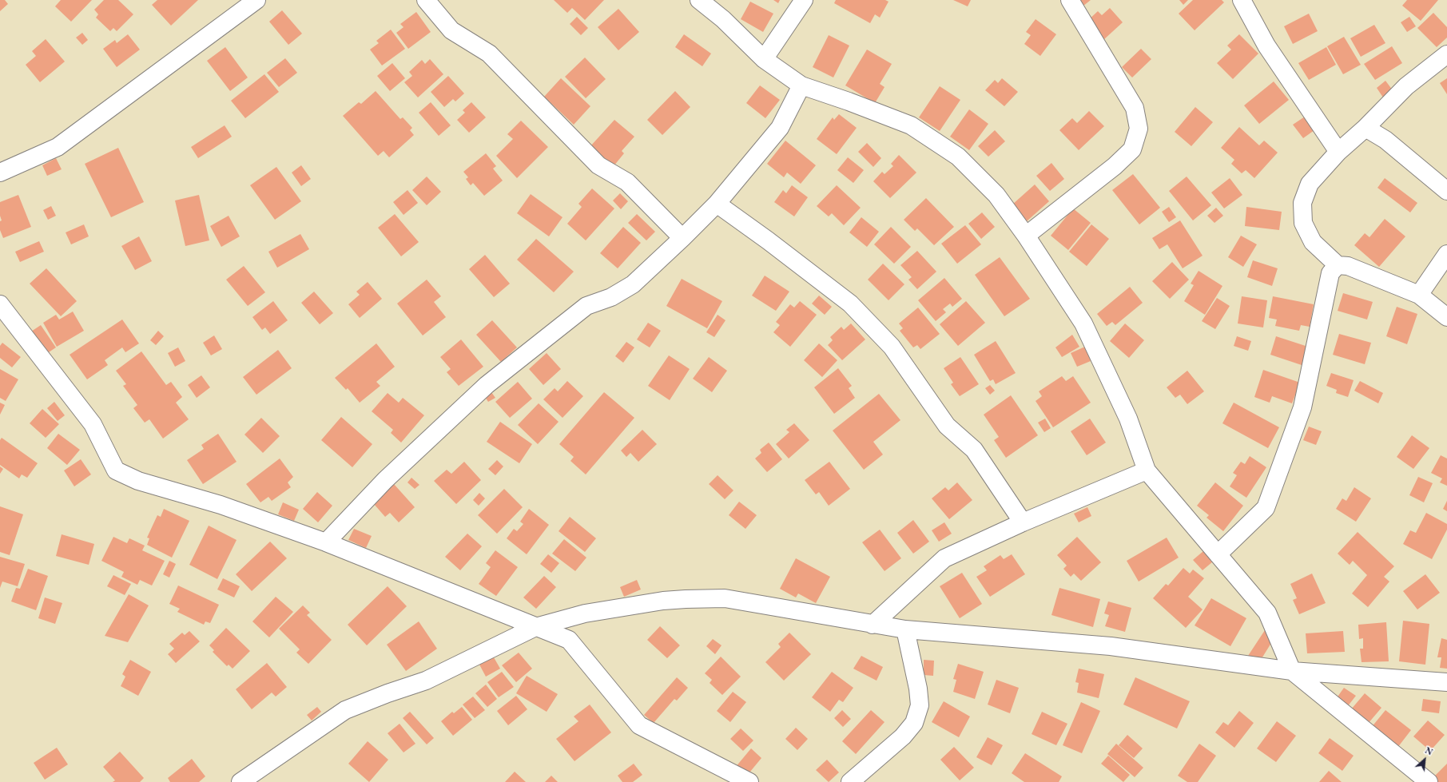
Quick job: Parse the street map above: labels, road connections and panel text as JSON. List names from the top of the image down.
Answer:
{
  "north": "top right"
}
